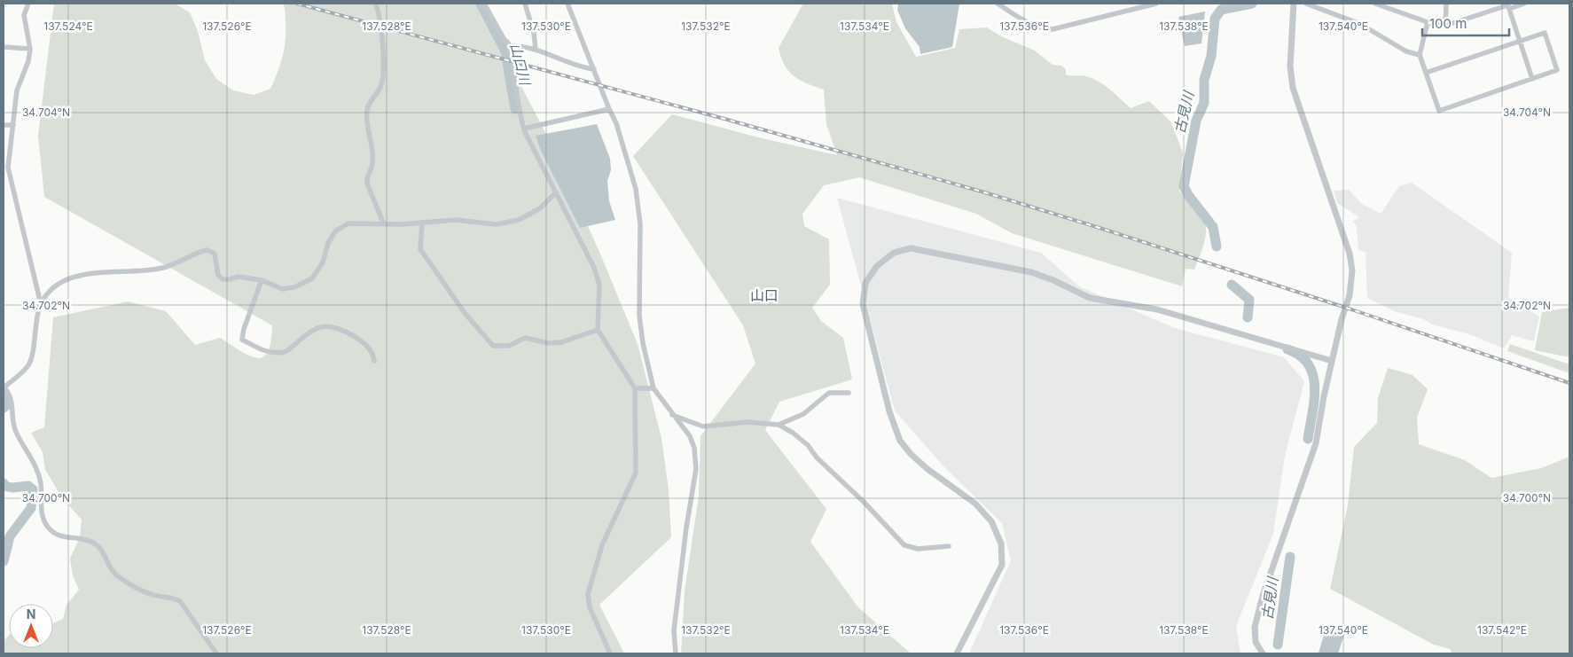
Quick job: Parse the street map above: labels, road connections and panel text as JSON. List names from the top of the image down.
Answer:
{
  "districts": ["山口"],
  "water": ["山口川", "古見川"],
  "scale_bar": "100 m",
  "north": "top",
  "coordinates": [
    "137.524°E",
    "137.526°E",
    "137.528°E",
    "137.530°E",
    "137.532°E",
    "137.534°E",
    "137.536°E",
    "137.538°E",
    "137.540°E",
    "34.704°N",
    "34.702°N",
    "34.700°N",
    "137.542°E"
  ]
}
